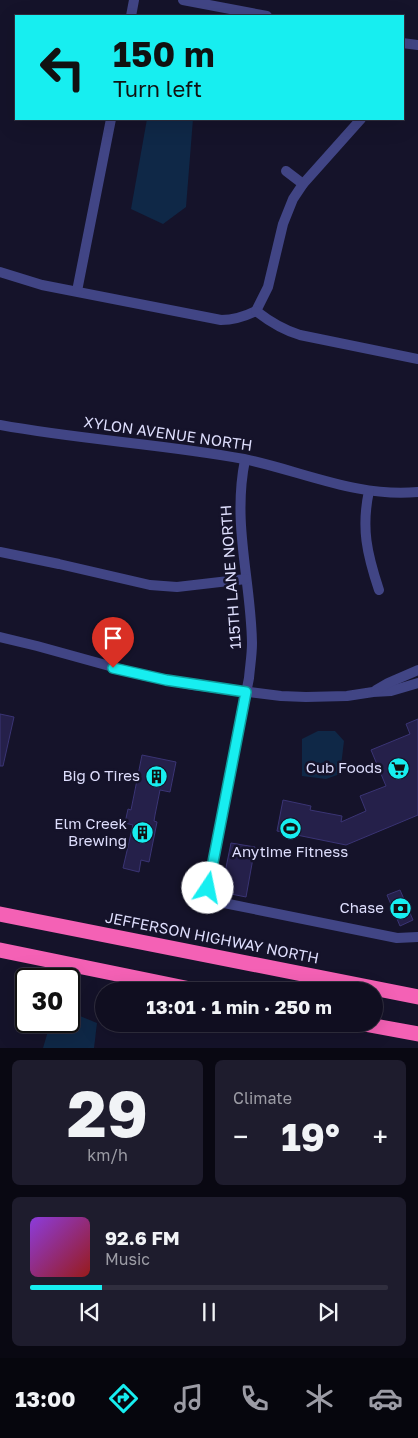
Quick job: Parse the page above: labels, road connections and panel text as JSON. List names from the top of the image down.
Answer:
{
  "streets": {
    "highway": ["JEFFERSON HIGHWAY NORTH"],
    "street": ["XYLON AVENUE NORTH", "115TH LANE NORTH"]
  },
  "crossings": [
    ["XYLON AVENUE NORTH", "115TH LANE NORTH"]
  ],
  "places": {
    "supermarket": ["Cub Foods"],
    "building": ["Big O Tires", "Elm Creek Brewing"],
    "sports": ["Anytime Fitness"],
    "bank": ["Chase"]
  },
  "page": {
    "turn": ["150 m", "Turn left"],
    "limit": "30",
    "trip": "13:01 · 1 min · 250 m",
    "tile": [
      ["29", "km/h"],
      "Climate"
    ],
    "heat": ["−", "19°", "+"],
    "song": ["92.6 FM", "Music"],
    "tabs": "13:00"
  }
}
